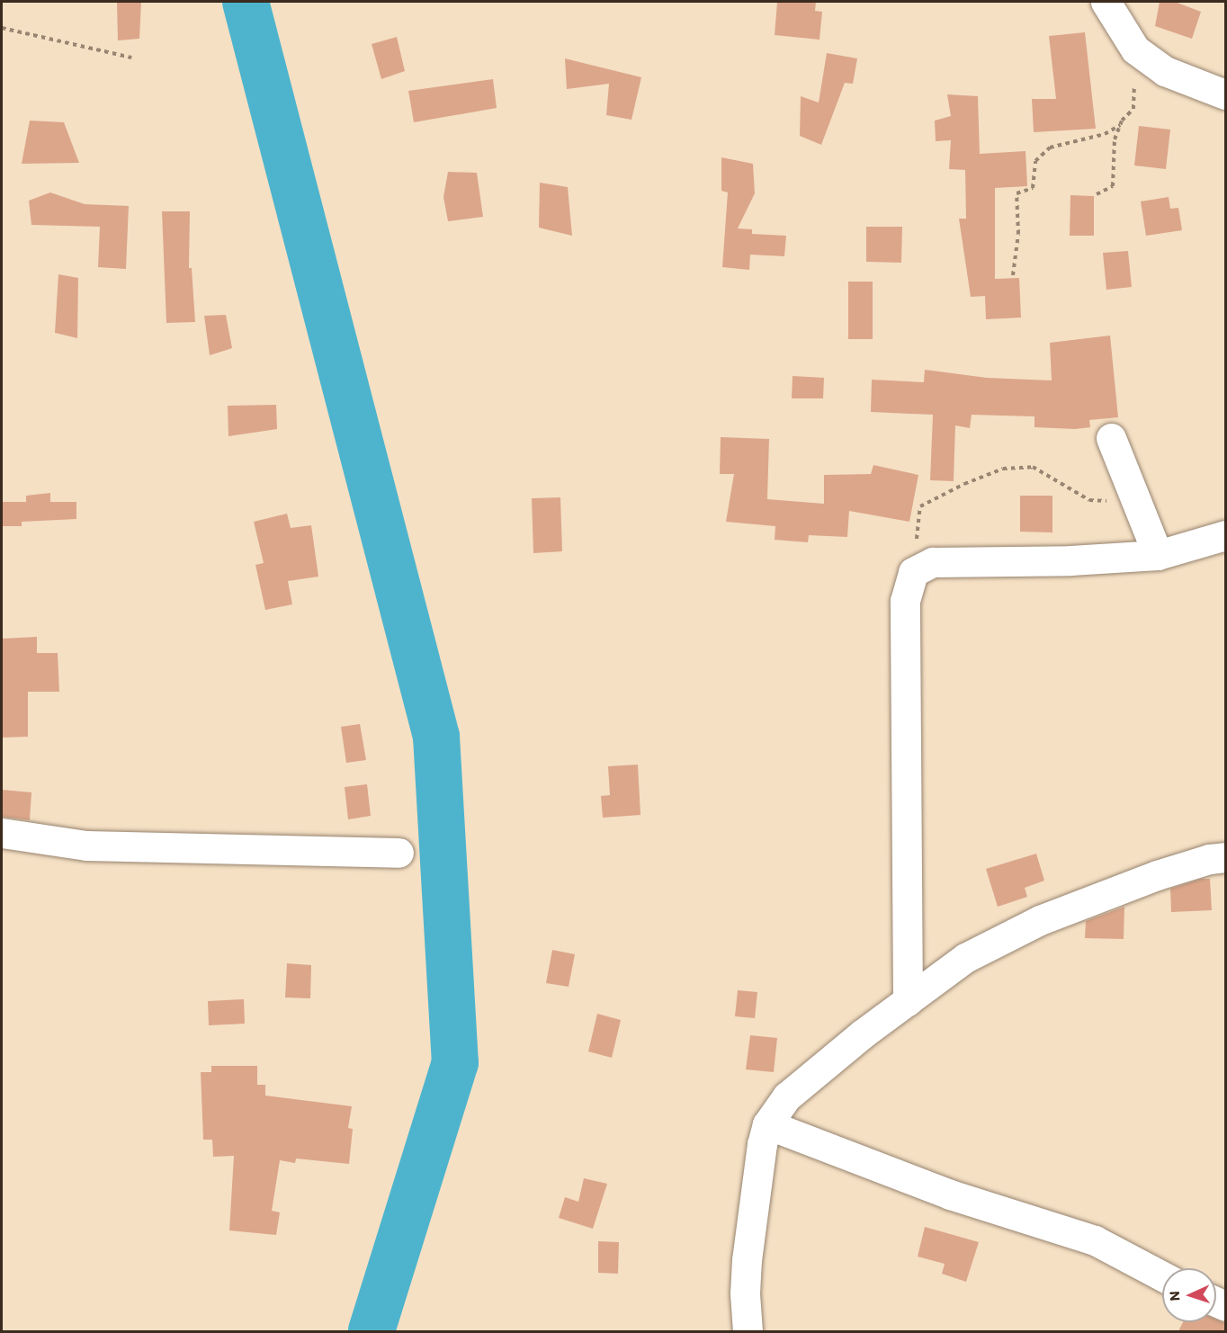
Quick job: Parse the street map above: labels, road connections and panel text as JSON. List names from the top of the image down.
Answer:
{
  "north": "left"
}
